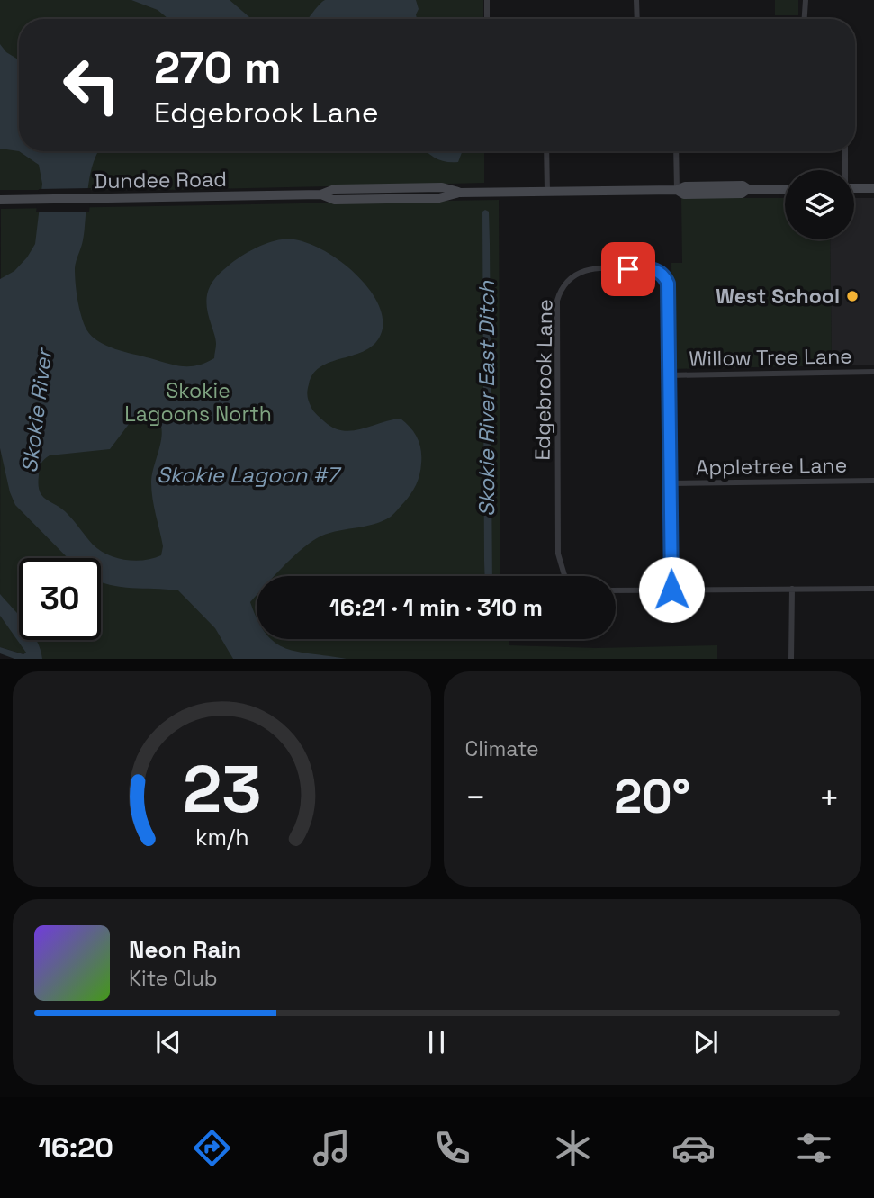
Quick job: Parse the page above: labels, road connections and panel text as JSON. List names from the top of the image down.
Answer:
{
  "streets": {
    "main road": ["Dundee Road"],
    "street": ["Willow Tree Lane", "Edgebrook Lane", "Appletree Lane"]
  },
  "crossings": [
    ["Willow Tree Lane", "Edgebrook Lane"]
  ],
  "water": ["Skokie River East Ditch", "Skokie River", "Skokie Lagoon #7"],
  "parks": ["Skokie Lagoons North"],
  "places": ["West School"],
  "page": {
    "turn": ["270 m", "Edgebrook Lane"],
    "limit": "30",
    "trip": "16:21 · 1 min · 310 m",
    "tile": "Climate",
    "heat": ["−", "20°", "+"],
    "song": ["Neon Rain", "Kite Club"],
    "tabs": "16:20",
    "gauge": ["23", "km/h"]
  }
}
